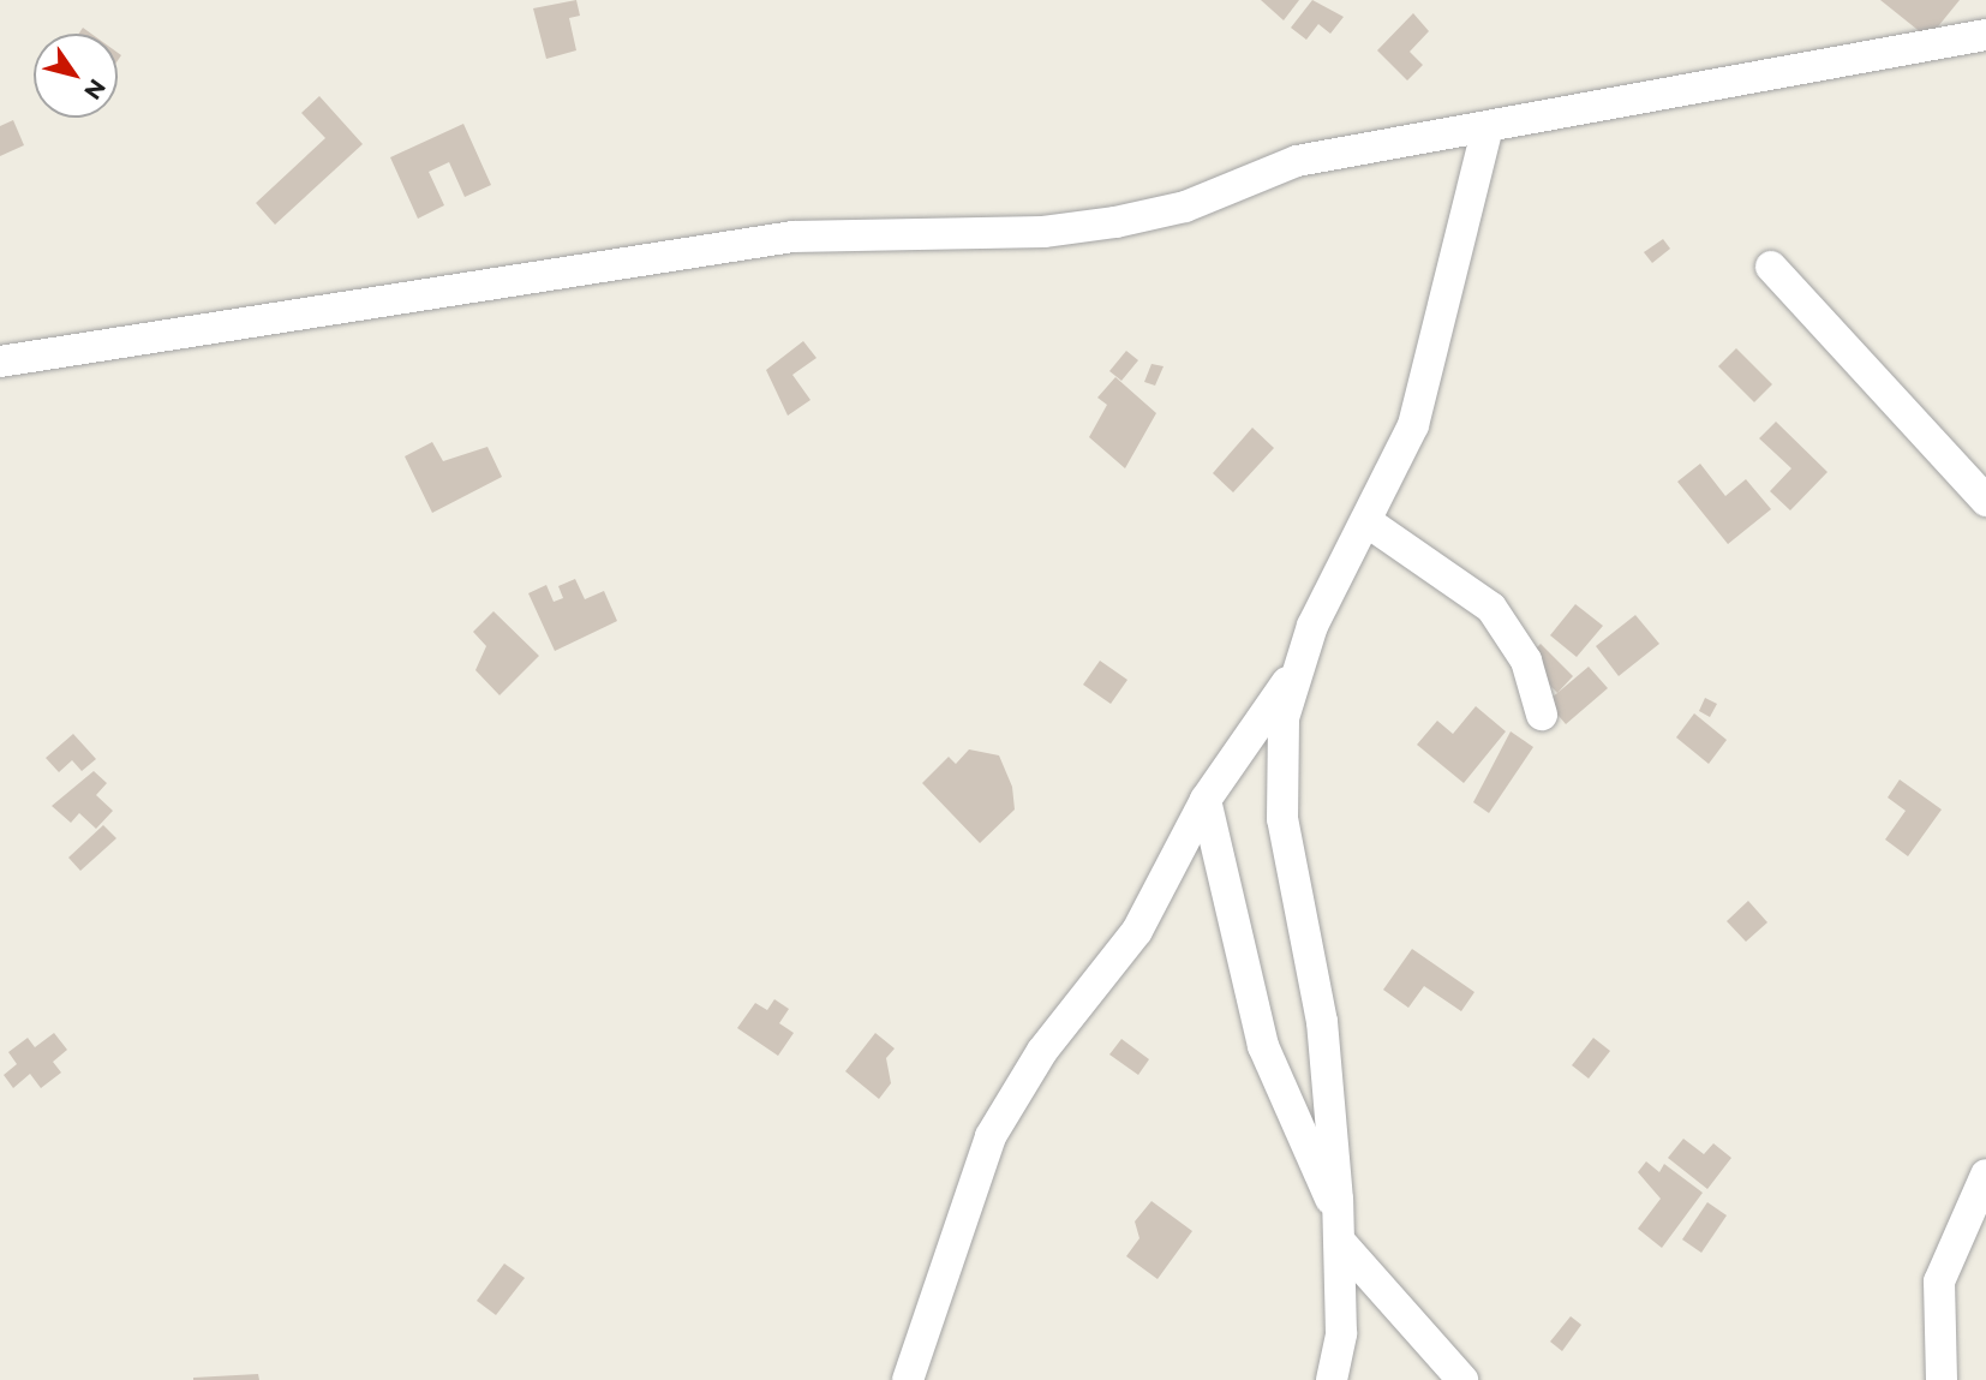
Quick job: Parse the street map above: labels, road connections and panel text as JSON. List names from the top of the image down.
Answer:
{
  "north": "bottom right"
}
